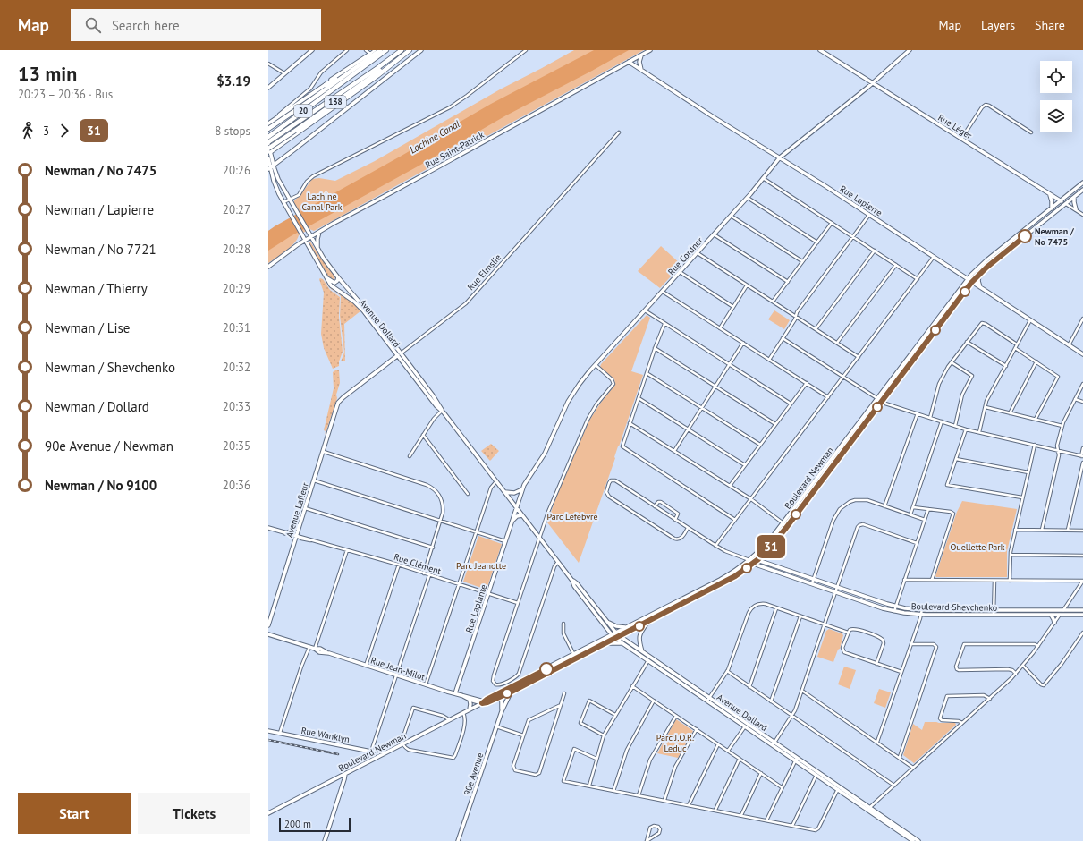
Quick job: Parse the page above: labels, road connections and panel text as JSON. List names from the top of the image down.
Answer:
{
  "streets": {
    "highway": ["138", "20"],
    "main road": [
      "Rue Léger",
      "Rue Saint-Patrick",
      "Rue Lapierre",
      "Rue Cordner",
      "Rue Elmslie",
      "Avenue Dollard",
      "Boulevard Newman",
      "Avenue Lafleur",
      "Rue Clément",
      "Boulevard Shevchenko",
      "Rue Laplante",
      "Rue Jean-Milot",
      "Rue Wanklyn",
      "90e Avenue"
    ]
  },
  "crossings": [
    ["Rue Léger", "Rue Cordner"],
    ["Rue Léger", "Boulevard Newman"],
    ["Rue Saint-Patrick", "Rue Lapierre"],
    ["Rue Saint-Patrick", "Avenue Dollard"],
    ["Rue Lapierre", "Rue Cordner"],
    ["Rue Lapierre", "Boulevard Newman"],
    ["Rue Cordner", "Avenue Dollard"],
    ["Rue Cordner", "Rue Laplante"],
    ["Rue Elmslie", "Avenue Dollard"],
    ["Rue Elmslie", "Avenue Lafleur"],
    ["Avenue Dollard", "Boulevard Newman"],
    ["Avenue Dollard", "Rue Laplante"],
    ["Boulevard Newman", "Boulevard Shevchenko"],
    ["Boulevard Newman", "Rue Jean-Milot"],
    ["Boulevard Newman", "Rue Wanklyn"],
    ["Boulevard Newman", "90e Avenue"],
    ["Avenue Lafleur", "Rue Clément"],
    ["Rue Clément", "Rue Laplante"],
    ["Rue Laplante", "Rue Jean-Milot"]
  ],
  "water": ["Lachine Canal"],
  "parks": [
    "Lachine Canal Park",
    "Parc Lefebvre",
    "Ouellette Park",
    "Parc Jeanotte",
    "Parc J.O.R. Leduc"
  ],
  "places": ["Newman / No 7475"],
  "lines": ["bus line 31"],
  "scale_bar": "200 m",
  "page": {
    "header": "Map",
    "search": "Search here",
    "nav": ["Map", "Layers", "Share"],
    "heading": ["13 min", "20:23 – 20:36 · Bus", "$3.19"],
    "on_map": "31",
    "legs": ["3", "31", "8 stops"],
    "list": [
      {
        "name": "Newman / No 7475",
        "value": "20:26"
      },
      {
        "name": "Newman / Lapierre",
        "value": "20:27"
      },
      {
        "name": "Newman / No 7721",
        "value": "20:28"
      },
      {
        "name": "Newman / Thierry",
        "value": "20:29"
      },
      {
        "name": "Newman / Lise",
        "value": "20:31"
      },
      {
        "name": "Newman / Shevchenko",
        "value": "20:32"
      },
      {
        "name": "Newman / Dollard",
        "value": "20:33"
      },
      {
        "name": "90e Avenue / Newman",
        "value": "20:35"
      },
      {
        "name": "Newman / No 9100",
        "value": "20:36"
      }
    ],
    "buttons": ["Start", "Tickets"],
    "scale": "200 m"
  }
}
